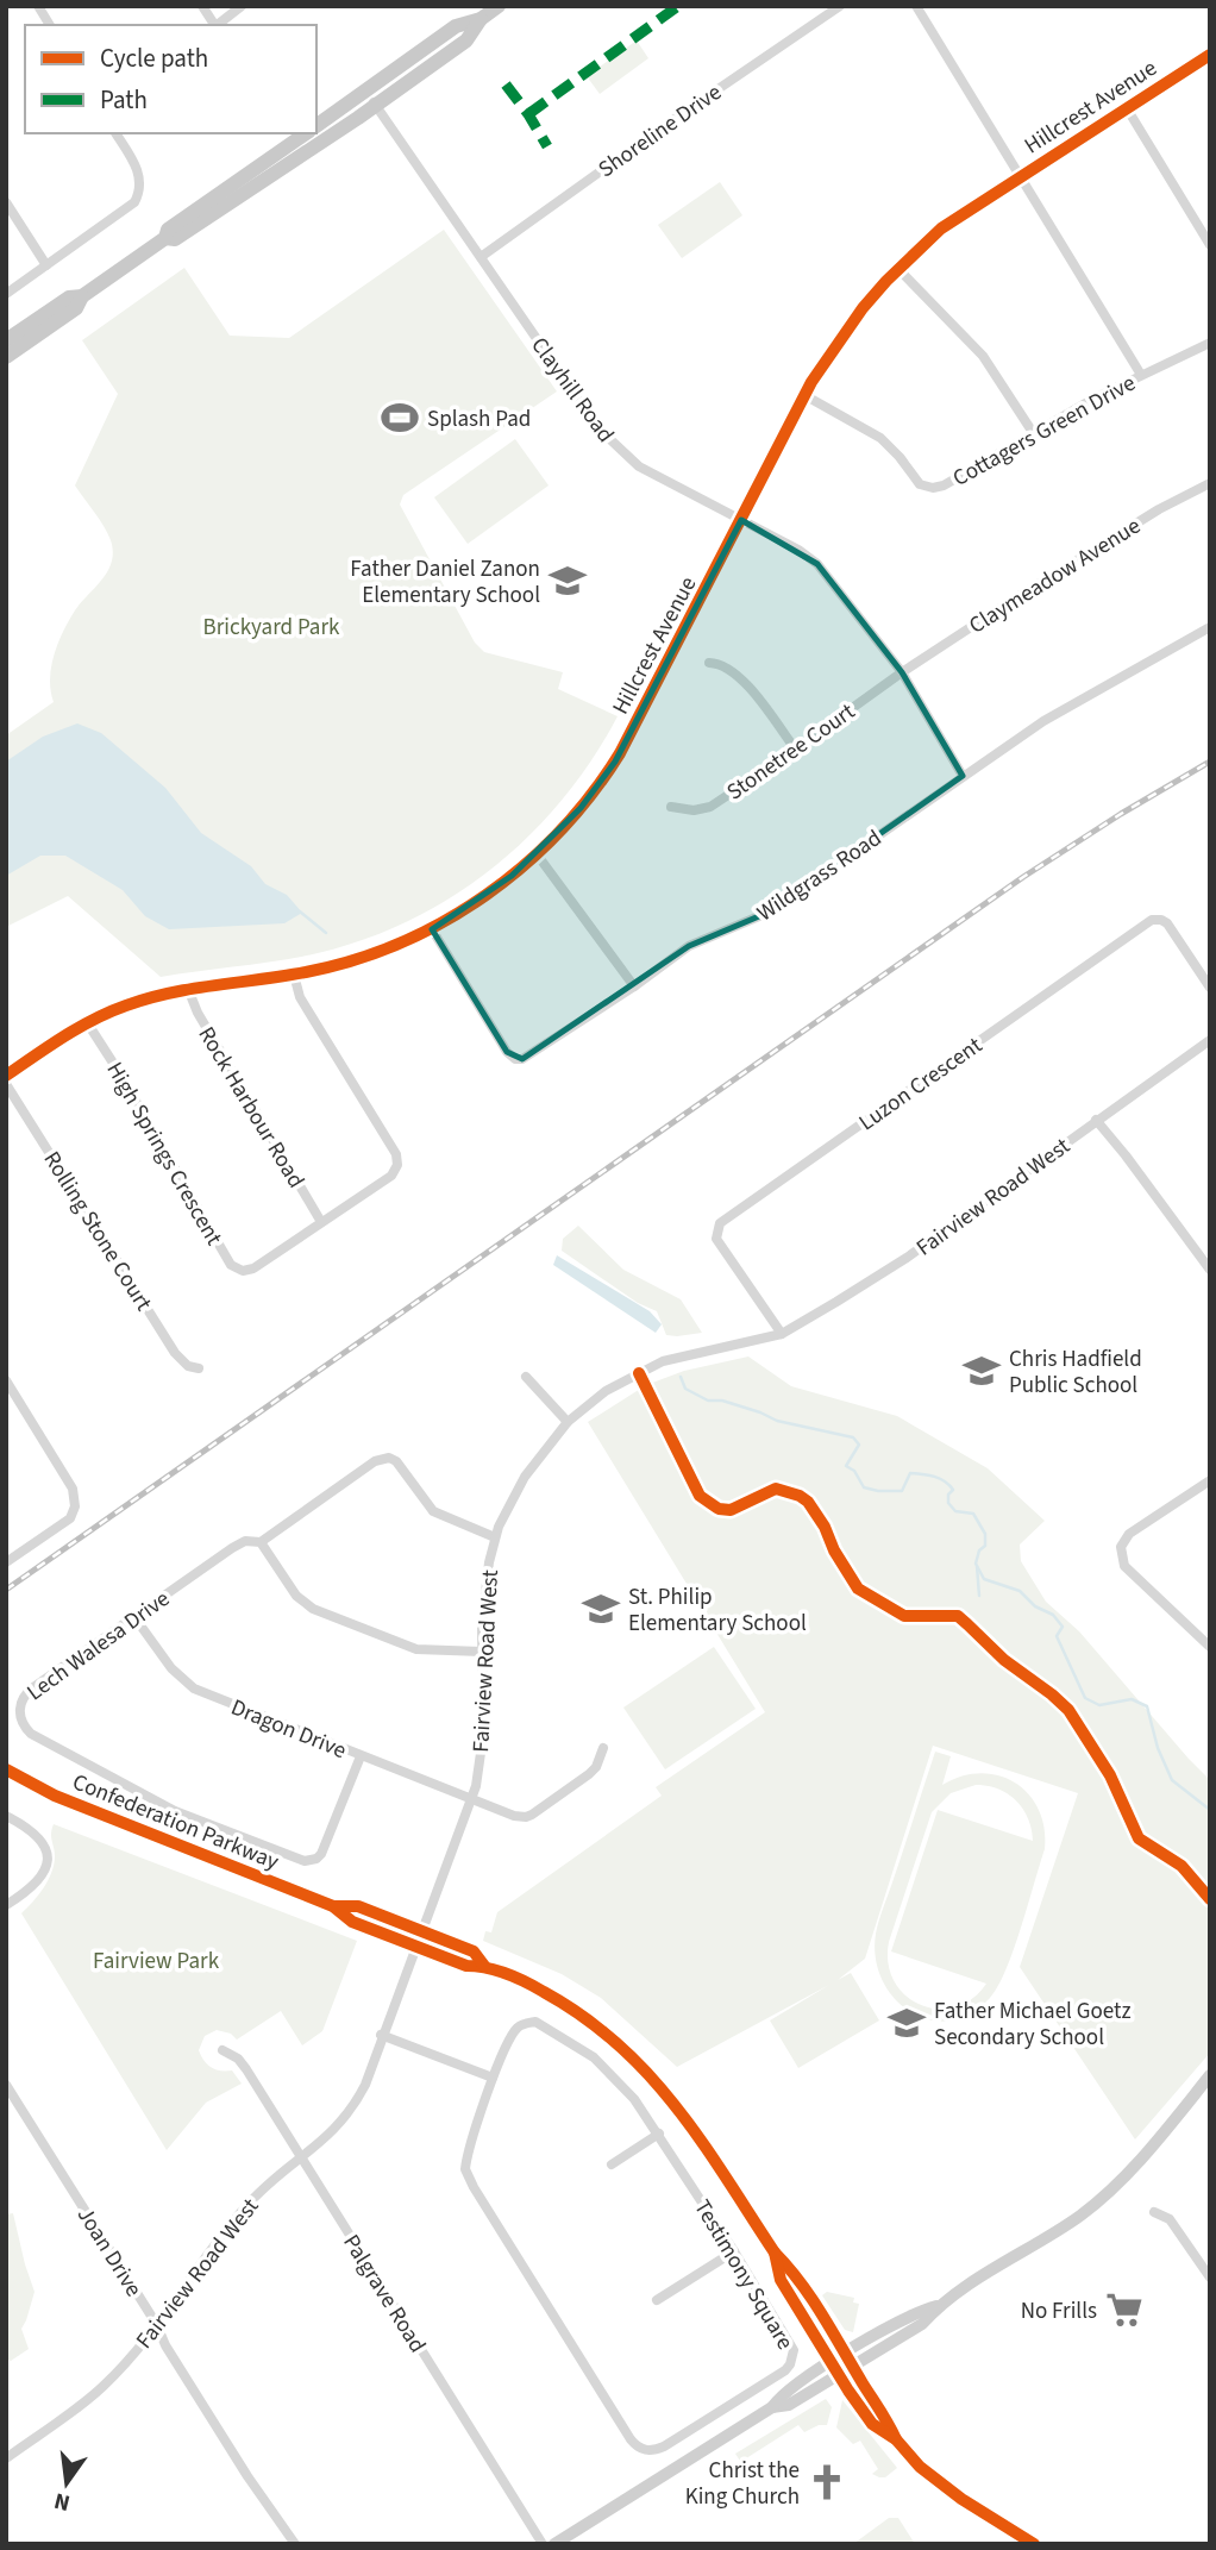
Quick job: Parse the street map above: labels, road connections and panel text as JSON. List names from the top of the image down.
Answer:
{
  "streets": {
    "street": [
      "Hillcrest Avenue",
      "Shoreline Drive",
      "Clayhill Road",
      "Cottagers Green Drive",
      "Claymeadow Avenue",
      "Stonetree Court",
      "Wildgrass Road",
      "Luzon Crescent",
      "Rock Harbour Road",
      "High Springs Crescent",
      "Fairview Road West",
      "Rolling Stone Court",
      "Lech Walesa Drive",
      "Dragon Drive",
      "Confederation Parkway",
      "Joan Drive",
      "Testimony Square",
      "Palgrave Road"
    ]
  },
  "crossings": [
    ["Hillcrest Avenue", "Clayhill Road"],
    ["Hillcrest Avenue", "Cottagers Green Drive"],
    ["Hillcrest Avenue", "Wildgrass Road"],
    ["Hillcrest Avenue", "Rock Harbour Road"],
    ["Hillcrest Avenue", "High Springs Crescent"],
    ["Shoreline Drive", "Clayhill Road"],
    ["Clayhill Road", "Claymeadow Avenue"],
    ["Clayhill Road", "Stonetree Court"],
    ["Clayhill Road", "Wildgrass Road"],
    ["Claymeadow Avenue", "Stonetree Court"],
    ["Luzon Crescent", "Fairview Road West"],
    ["Rock Harbour Road", "High Springs Crescent"],
    ["Fairview Road West", "Lech Walesa Drive"],
    ["Fairview Road West", "Dragon Drive"],
    ["Fairview Road West", "Confederation Parkway"],
    ["Fairview Road West", "Joan Drive"],
    ["Fairview Road West", "Palgrave Road"],
    ["Lech Walesa Drive", "Dragon Drive"]
  ],
  "parks": ["Brickyard Park", "Fairview Park"],
  "places": {
    "sports": ["Splash Pad"],
    "school or university": [
      "Father Daniel Zanon Elementary School",
      "Chris Hadfield Public School",
      "St. Philip Elementary School",
      "Father Michael Goetz Secondary School"
    ],
    "supermarket": ["No Frills"],
    "church": ["Christ the King Church"]
  },
  "legend": ["Cycle path", "Path"],
  "north": "bottom"
}
